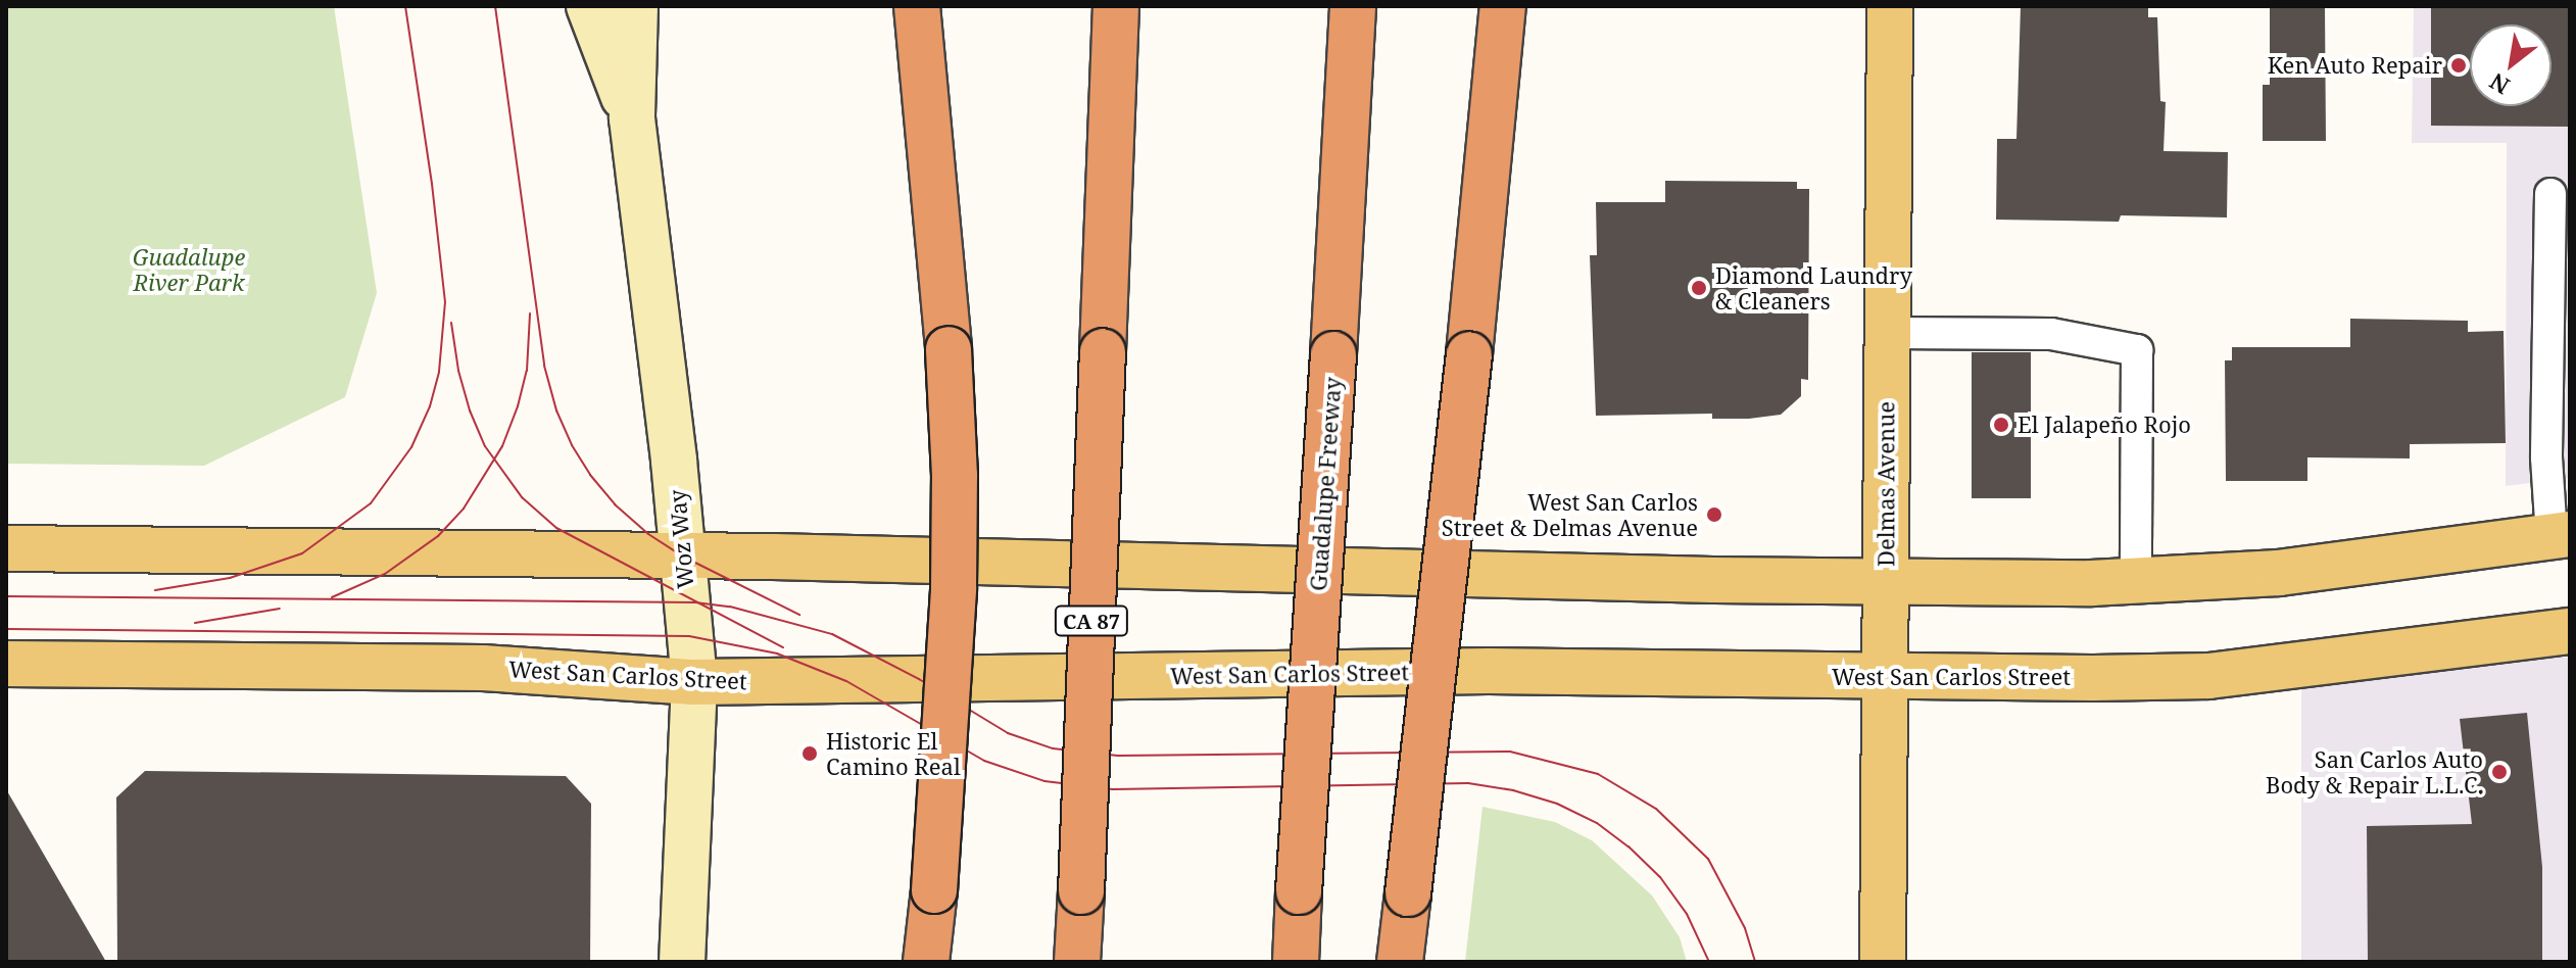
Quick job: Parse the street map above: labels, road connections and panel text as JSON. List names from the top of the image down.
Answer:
{
  "streets": {
    "highway": ["Guadalupe Freeway", "CA 87"],
    "main road": ["Delmas Avenue", "Woz Way", "West San Carlos Street"]
  },
  "crossings": [
    ["Delmas Avenue", "West San Carlos Street"],
    ["Woz Way", "West San Carlos Street"]
  ],
  "parks": ["Guadalupe River Park"],
  "places": [
    "Ken Auto Repair",
    "Diamond Laundry & Cleaners",
    "El Jalapeño Rojo",
    "West San Carlos Street & Delmas Avenue",
    "Historic El Camino Real",
    "San Carlos Auto Body & Repair L.L.C."
  ],
  "north": "bottom left"
}
